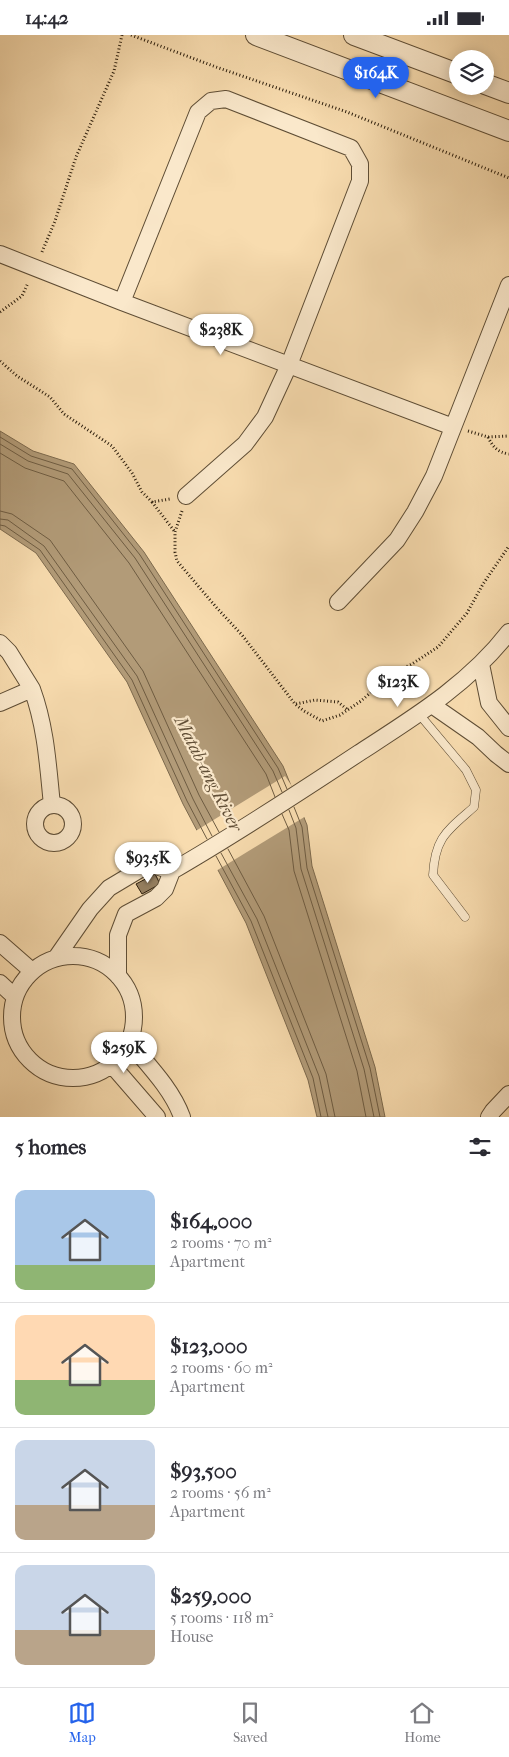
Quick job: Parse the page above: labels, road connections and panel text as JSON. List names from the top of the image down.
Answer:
{
  "water": ["Matab-ang River"],
  "page": {
    "status": "14:42",
    "price": [
      "$164K",
      "$238K",
      "$123K",
      "$93.5K",
      "$259K"
    ],
    "heading": "5 homes",
    "list": [
      {
        "name": "$164,000",
        "note": "2 rooms · 70 m² · Apartment"
      },
      {
        "name": "$123,000",
        "note": "2 rooms · 60 m² · Apartment"
      },
      {
        "name": "$93,500",
        "note": "2 rooms · 56 m² · Apartment"
      },
      {
        "name": "$259,000",
        "note": "5 rooms · 118 m² · House"
      }
    ],
    "tabs": ["Map", "Saved", "Home"]
  }
}
